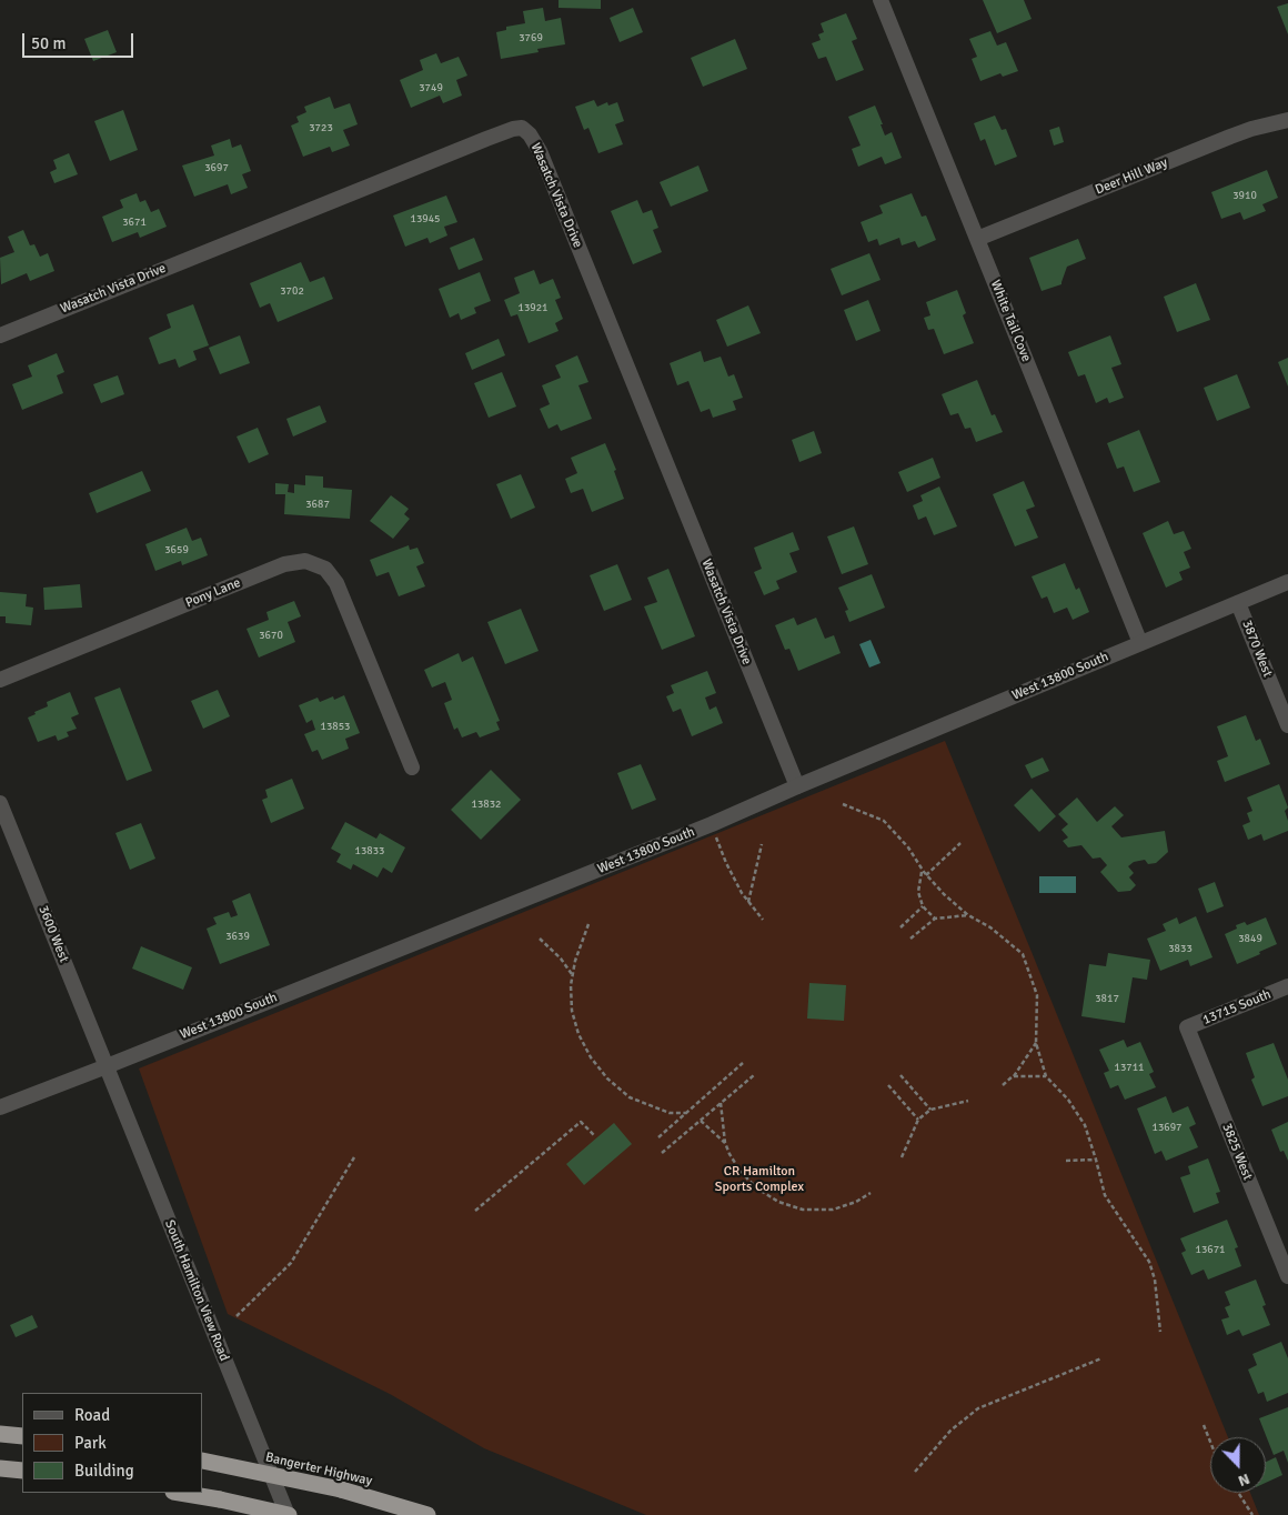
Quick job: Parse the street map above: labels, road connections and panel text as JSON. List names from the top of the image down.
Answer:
{
  "streets": {
    "highway": ["Bangerter Highway"],
    "street": [
      "Deer Hill Way",
      "Wasatch Vista Drive",
      "White Tail Cove",
      "Pony Lane",
      "3870 West",
      "West 13800 South",
      "3600 West",
      "13715 South",
      "3825 West",
      "South Hamilton View Road"
    ]
  },
  "crossings": [
    ["Deer Hill Way", "White Tail Cove"],
    ["Wasatch Vista Drive", "West 13800 South"],
    ["White Tail Cove", "West 13800 South"],
    ["3870 West", "West 13800 South"],
    ["West 13800 South", "3600 West"],
    ["West 13800 South", "South Hamilton View Road"],
    ["3600 West", "South Hamilton View Road"],
    ["13715 South", "3825 West"]
  ],
  "parks": ["CR Hamilton Sports Complex"],
  "house_numbers": [
    "3769",
    "3749",
    "3723",
    "3697",
    "3910",
    "13945",
    "3671",
    "3702",
    "13921",
    "3687",
    "3659",
    "3670",
    "13853",
    "13832",
    "13833",
    "3639",
    "3849",
    "3833",
    "3817",
    "13711",
    "13697",
    "13671"
  ],
  "legend": ["Road", "Park", "Building"],
  "scale_bar": "50 m",
  "north": "bottom"
}
